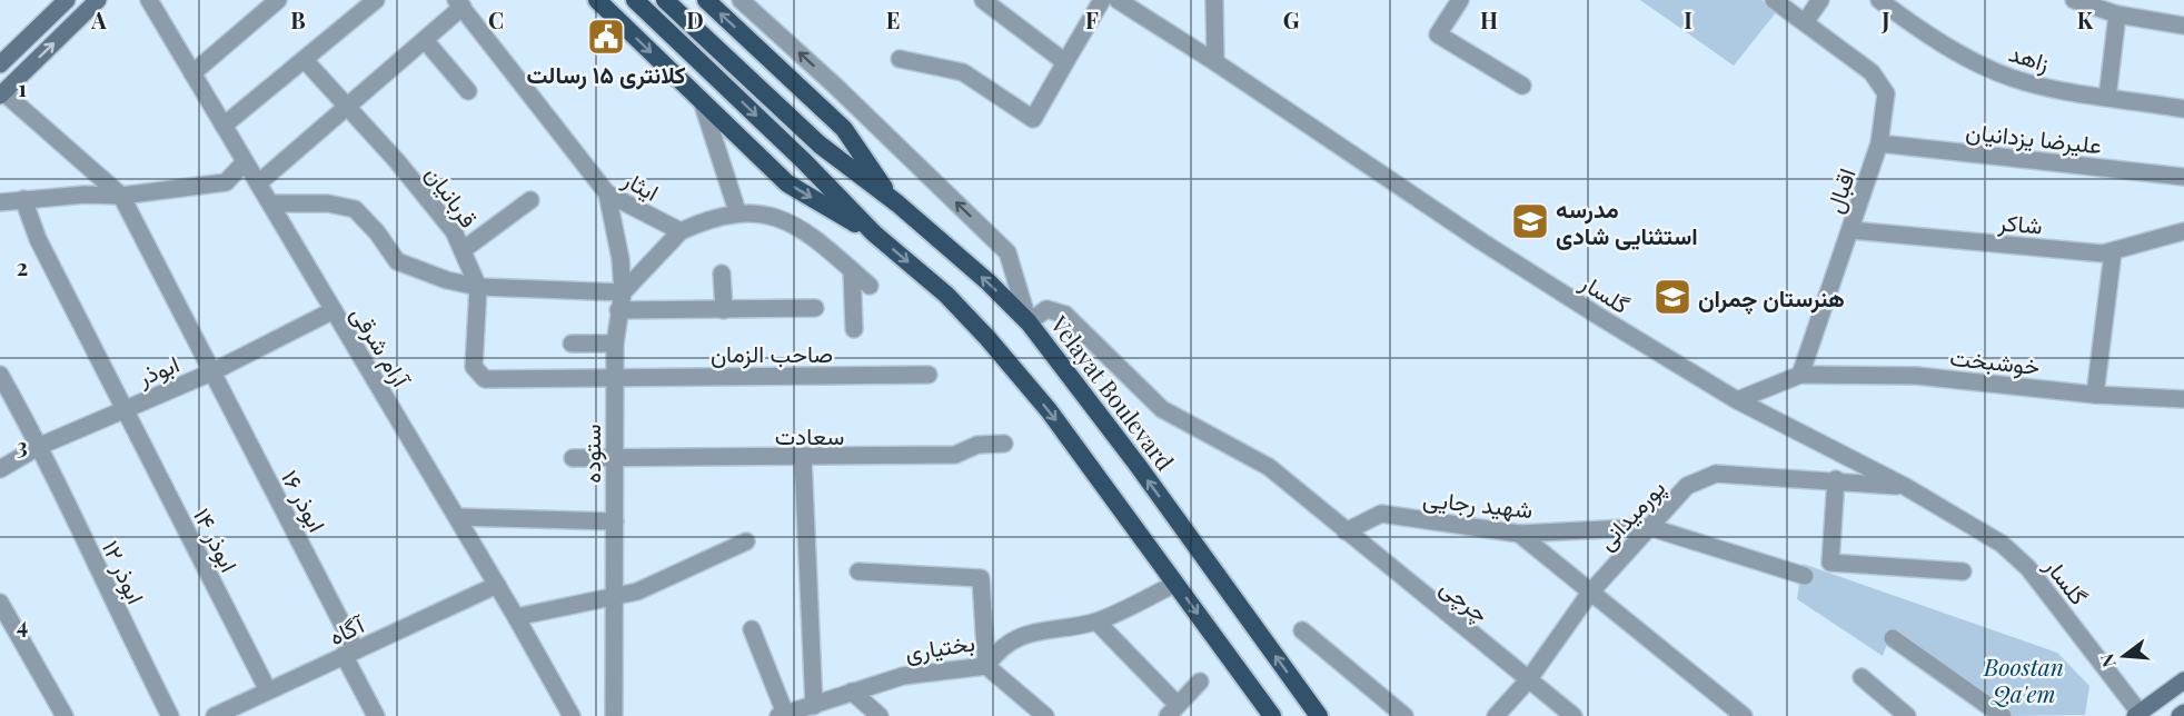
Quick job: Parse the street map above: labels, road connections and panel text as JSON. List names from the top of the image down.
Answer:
{
  "streets": {
    "highway": ["Velayat Boulevard"],
    "street": [
      "زاهد",
      "علیرضا یزدانیان",
      "ایثار",
      "اقبال",
      "قربانیان",
      "شاکر",
      "گلسار",
      "آرام شرقی",
      "صاحب الزمان",
      "خوشبخت",
      "ابوذر",
      "سعادت",
      "ستوده",
      "ابوذر ۱۶",
      "شهید رجایی",
      "پورمیدانی",
      "ابوذر ۱۴",
      "ابوذر ۱۲",
      "چرچی",
      "آگاه",
      "بختیاری"
    ]
  },
  "crossings": [
    ["علیرضا یزدانیان", "اقبال"],
    ["ایثار", "ستوده"],
    ["اقبال", "شاکر"],
    ["اقبال", "خوشبخت"],
    ["قربانیان", "صاحب الزمان"],
    ["قربانیان", "ستوده"],
    ["گلسار", "پورمیدانی"],
    ["آرام شرقی", "ابوذر"],
    ["آرام شرقی", "آگاه"],
    ["صاحب الزمان", "ستوده"],
    ["ابوذر", "ابوذر ۱۶"],
    ["ابوذر", "ابوذر ۱۴"],
    ["ابوذر", "ابوذر ۱۲"],
    ["Velayat Boulevard", "چرچی"],
    ["سعادت", "ستوده"],
    ["ابوذر ۱۶", "آگاه"],
    ["شهید رجایی", "پورمیدانی"],
    ["شهید رجایی", "چرچی"],
    ["پورمیدانی", "چرچی"],
    ["ابوذر ۱۴", "آگاه"]
  ],
  "parks": ["Boostan Qa'em"],
  "places": {
    "public building": ["کلانتری ۱۵ رسالت"],
    "school or university": ["مدرسه استثنایی شادی", "هنرستان چمران"]
  },
  "north": "left",
  "grid": {
    "columns": [
      "A",
      "B",
      "C",
      "D",
      "E",
      "F",
      "G",
      "H",
      "I",
      "J",
      "K"
    ],
    "rows": [
      "1",
      "2",
      "3",
      "4"
    ]
  }
}
